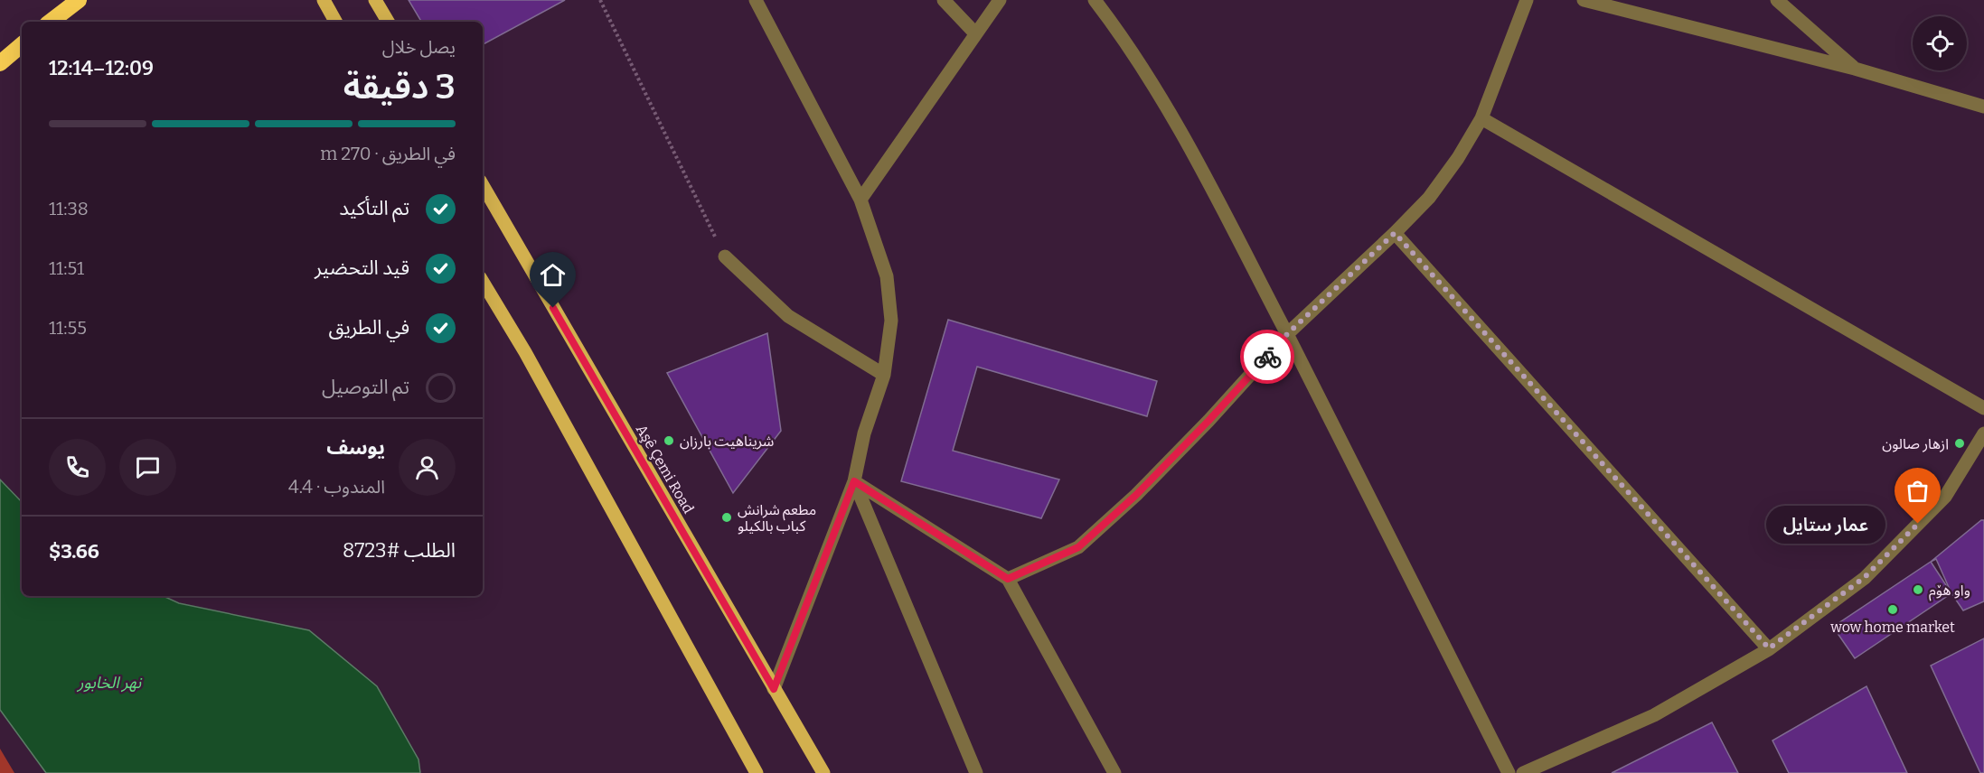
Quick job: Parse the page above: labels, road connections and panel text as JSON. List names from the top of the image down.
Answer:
{
  "streets": {
    "main road": ["Aşê Çemi Road"]
  },
  "water": ["نهر الخابور"],
  "places": [
    "شريناهيت بارزان",
    "ازهار صالون",
    "مطعم شرانش كباب بالكيلو",
    "عمار ستایل",
    "واو هۆم",
    "wow home market"
  ],
  "page": {
    "heading": ["3 دقيقة", "يصل خلال", "12:09–12:14"],
    "panel": [
      "يوسف",
      "المندوب · 4.4",
      "الطلب #8723",
      "$3.66"
    ],
    "bar": "في الطريق · 270 m",
    "list": [
      ["تم التأكيد", "11:38"],
      ["قيد التحضير", "11:51"],
      ["في الطريق", "11:55"],
      "تم التوصيل"
    ],
    "bubble": "عمار ستایل"
  }
}
